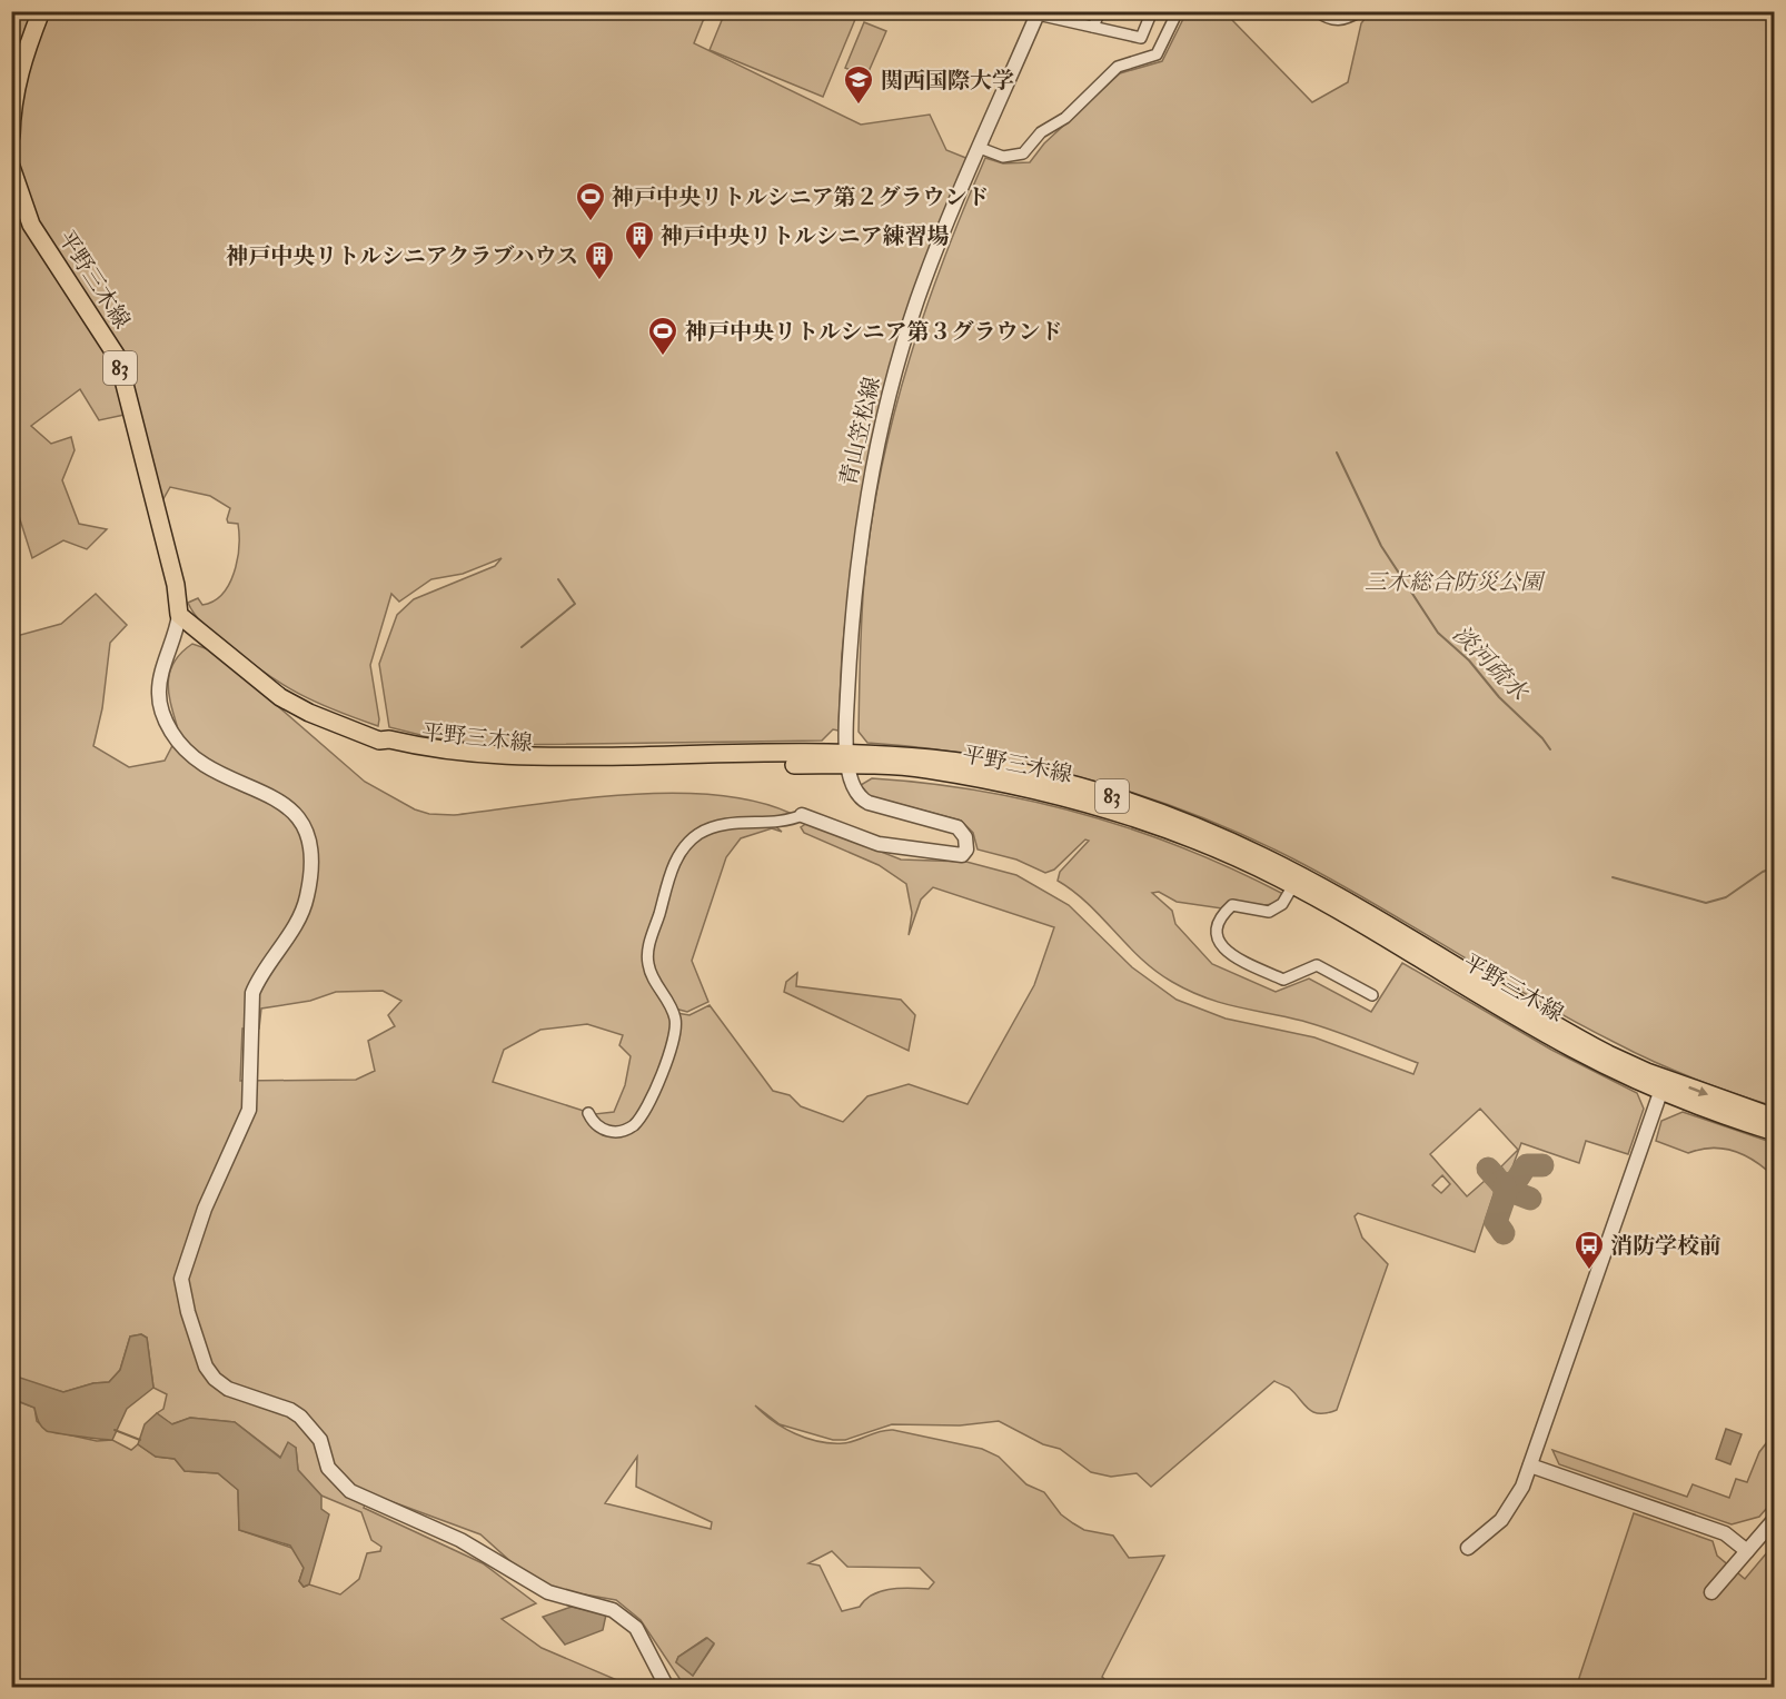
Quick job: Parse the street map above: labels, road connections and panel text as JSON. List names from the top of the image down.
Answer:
{
  "streets": {
    "main road": ["平野三木線", "83"],
    "street": ["青山笠松線"]
  },
  "crossings": [
    ["平野三木線", "青山笠松線"]
  ],
  "water": ["淡河疏水"],
  "parks": ["三木総合防災公園"],
  "places": {
    "school or university": ["関西国際大学"],
    "sports": ["神戸中央リトルシニア第２グラウンド", "神戸中央リトルシニア第３グラウンド"],
    "building": ["神戸中央リトルシニア練習場", "神戸中央リトルシニアクラブハウス"],
    "bus stop": ["消防学校前"]
  }
}
